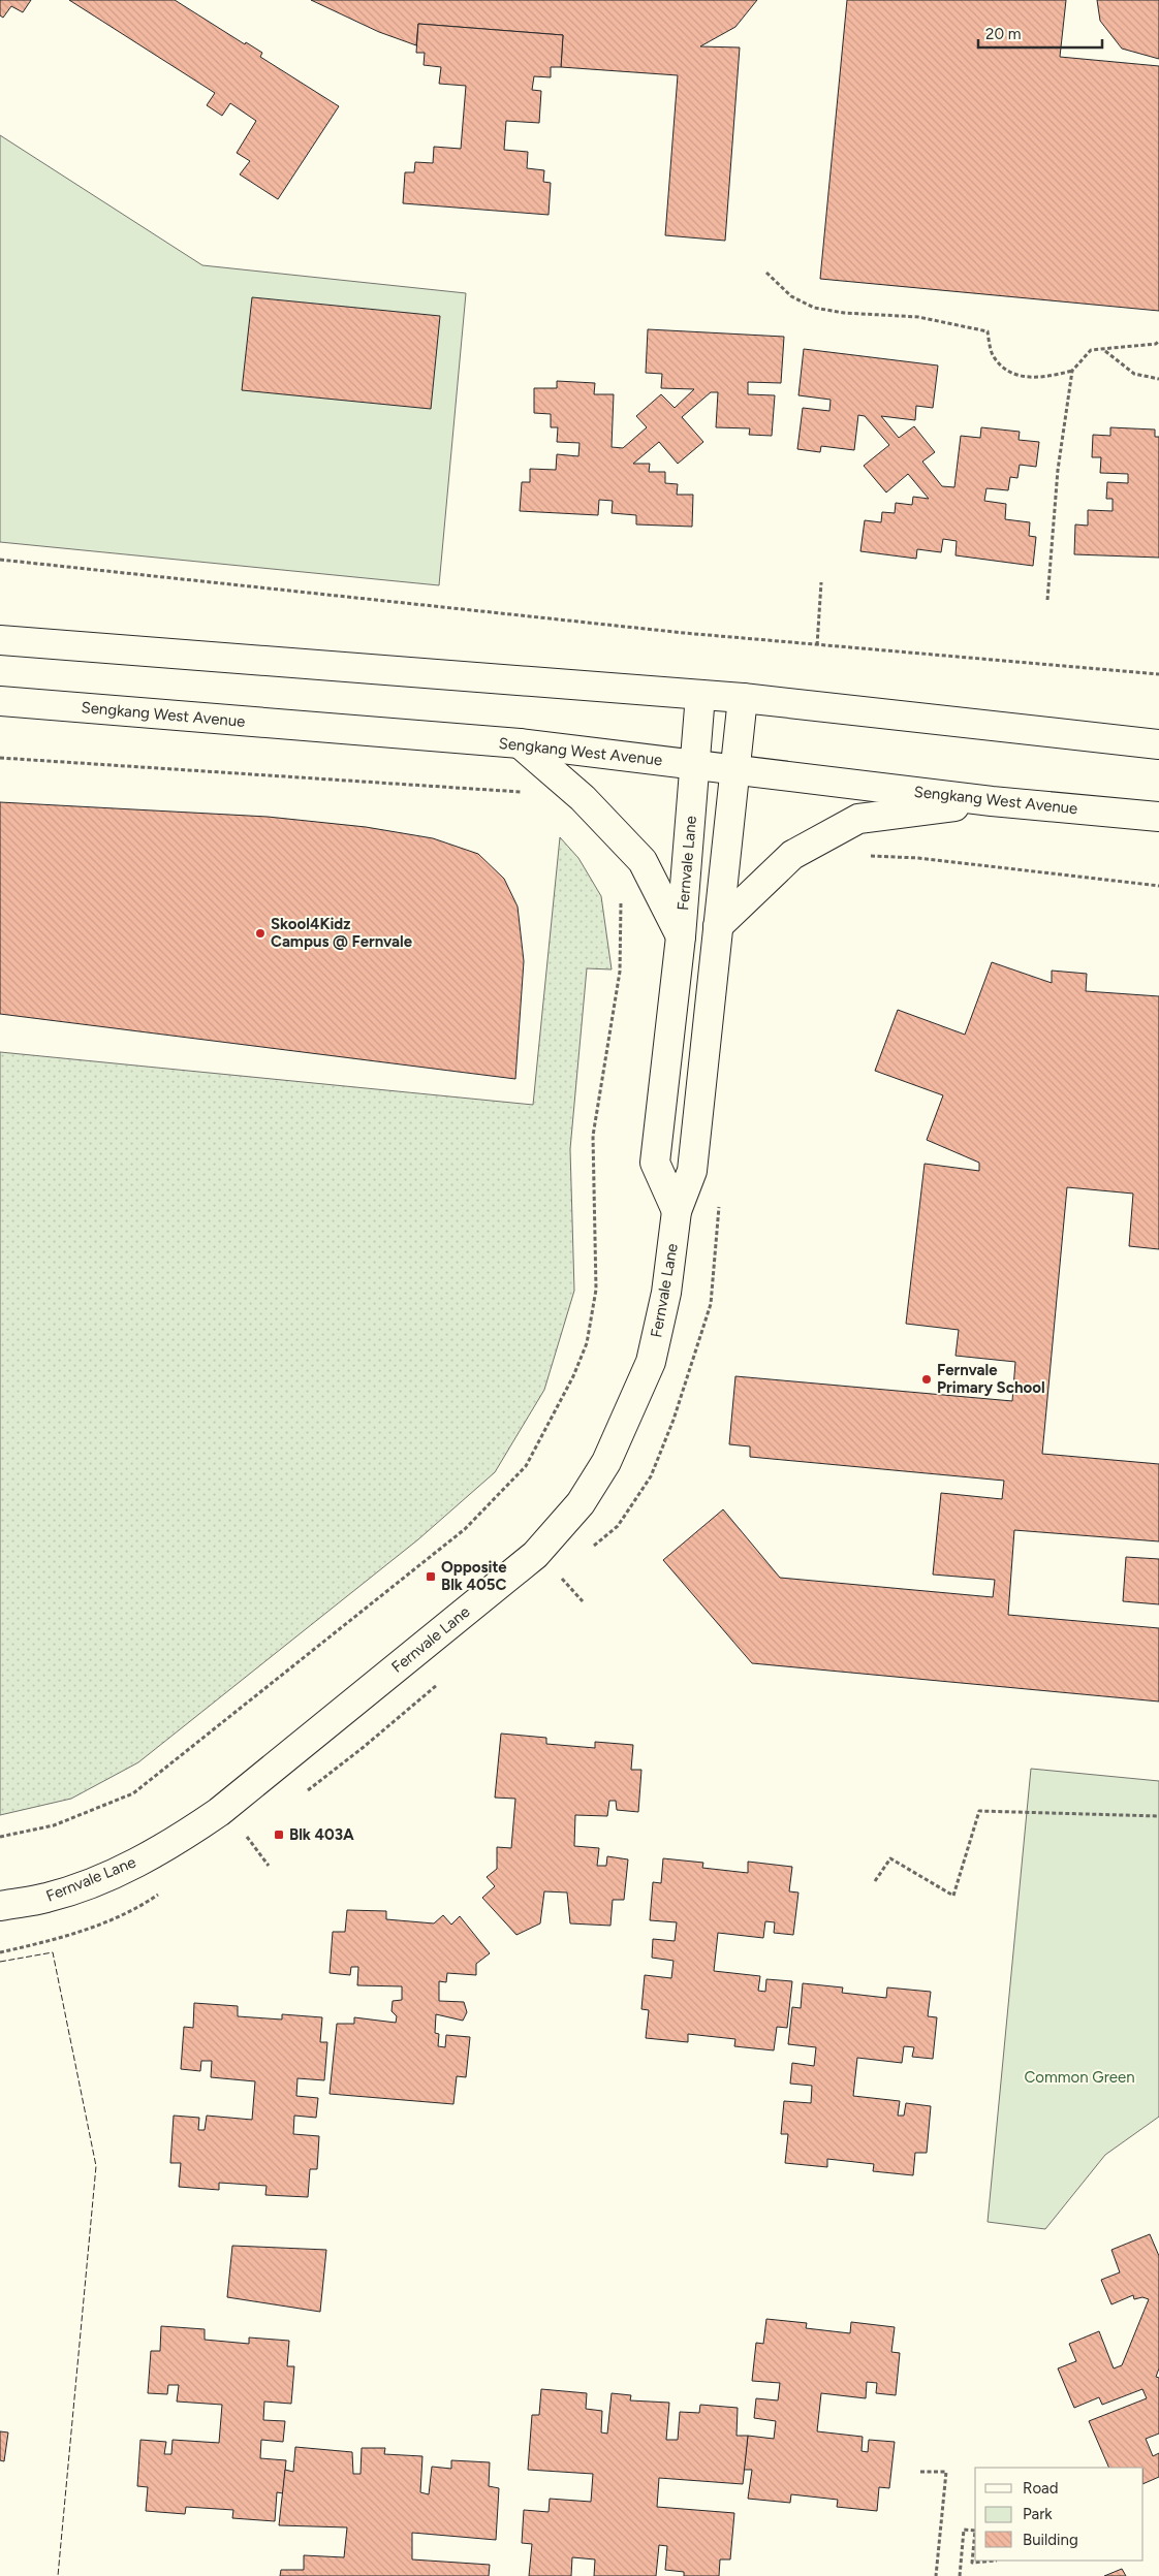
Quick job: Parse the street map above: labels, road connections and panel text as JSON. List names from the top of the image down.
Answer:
{
  "streets": {
    "main road": ["Sengkang West Avenue", "Fernvale Lane"]
  },
  "crossings": [
    ["Sengkang West Avenue", "Fernvale Lane"]
  ],
  "parks": ["Common Green"],
  "places": {
    "other": ["Skool4Kidz Campus @ Fernvale", "Fernvale Primary School"],
    "transit": ["Opposite Blk 405C", "Blk 403A"]
  },
  "legend": ["Road", "Park", "Building"],
  "scale_bar": "20 m"
}
